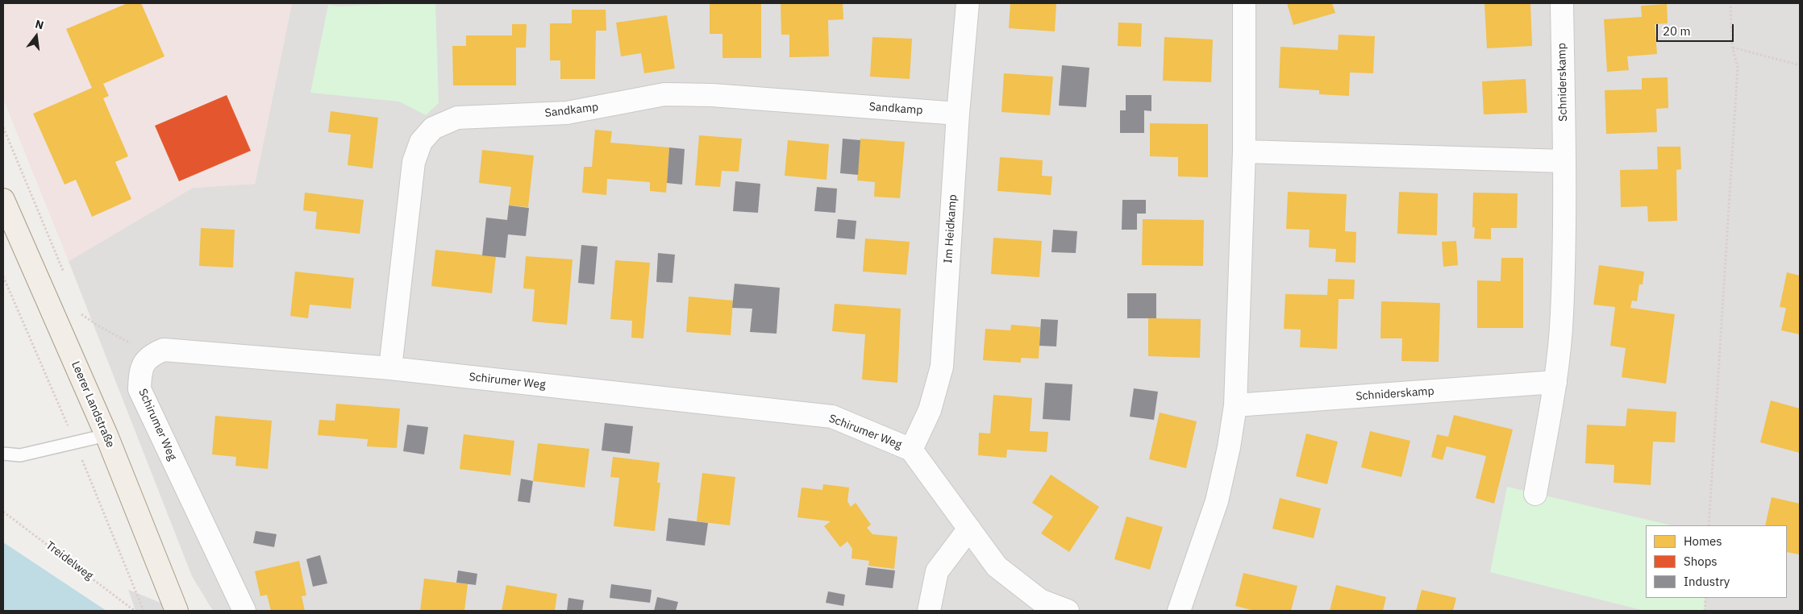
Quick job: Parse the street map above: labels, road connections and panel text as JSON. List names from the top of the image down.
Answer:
{
  "streets": {
    "main road": ["Leerer Landstraße"],
    "street": [
      "Schniderskamp",
      "Sandkamp",
      "Im Heidkamp",
      "Schirumer Weg"
    ],
    "path": ["Treidelweg"]
  },
  "crossings": [
    ["Sandkamp", "Im Heidkamp"],
    ["Sandkamp", "Schirumer Weg"],
    ["Im Heidkamp", "Schirumer Weg"]
  ],
  "legend": ["Homes", "Shops", "Industry"],
  "scale_bar": "20 m",
  "north": "top"
}
